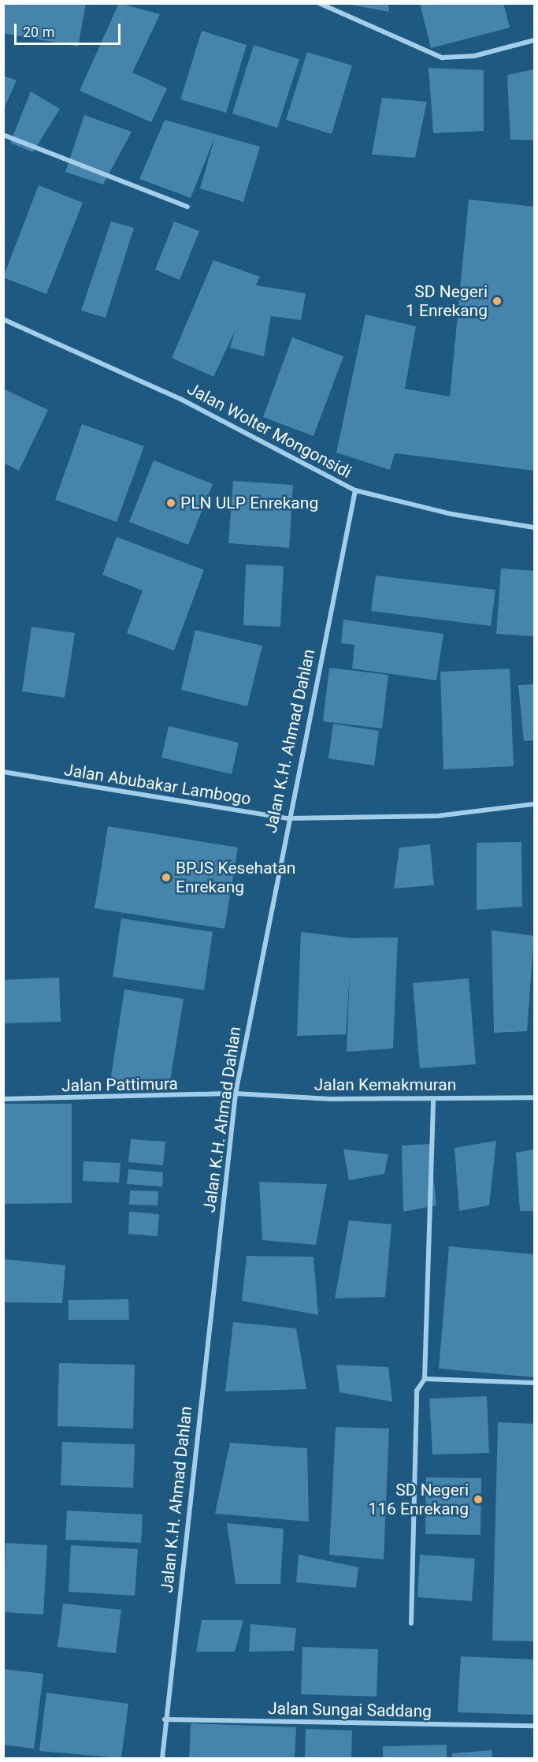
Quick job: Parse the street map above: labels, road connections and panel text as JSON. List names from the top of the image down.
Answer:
{
  "streets": {
    "street": [
      "Jalan Wolter Mongonsidi",
      "Jalan K.H. Ahmad Dahlan",
      "Jalan Abubakar Lambogo",
      "Jalan Pattimura",
      "Jalan Kemakmuran",
      "Jalan Sungai Saddang"
    ]
  },
  "crossings": [
    ["Jalan Wolter Mongonsidi", "Jalan K.H. Ahmad Dahlan"],
    ["Jalan K.H. Ahmad Dahlan", "Jalan Abubakar Lambogo"],
    ["Jalan K.H. Ahmad Dahlan", "Jalan Pattimura"],
    ["Jalan K.H. Ahmad Dahlan", "Jalan Kemakmuran"],
    ["Jalan K.H. Ahmad Dahlan", "Jalan Sungai Saddang"],
    ["Jalan Pattimura", "Jalan Kemakmuran"]
  ],
  "places": [
    "SD Negeri 1 Enrekang",
    "PLN ULP Enrekang",
    "BPJS Kesehatan Enrekang",
    "SD Negeri 116 Enrekang"
  ],
  "scale_bar": "20 m"
}
